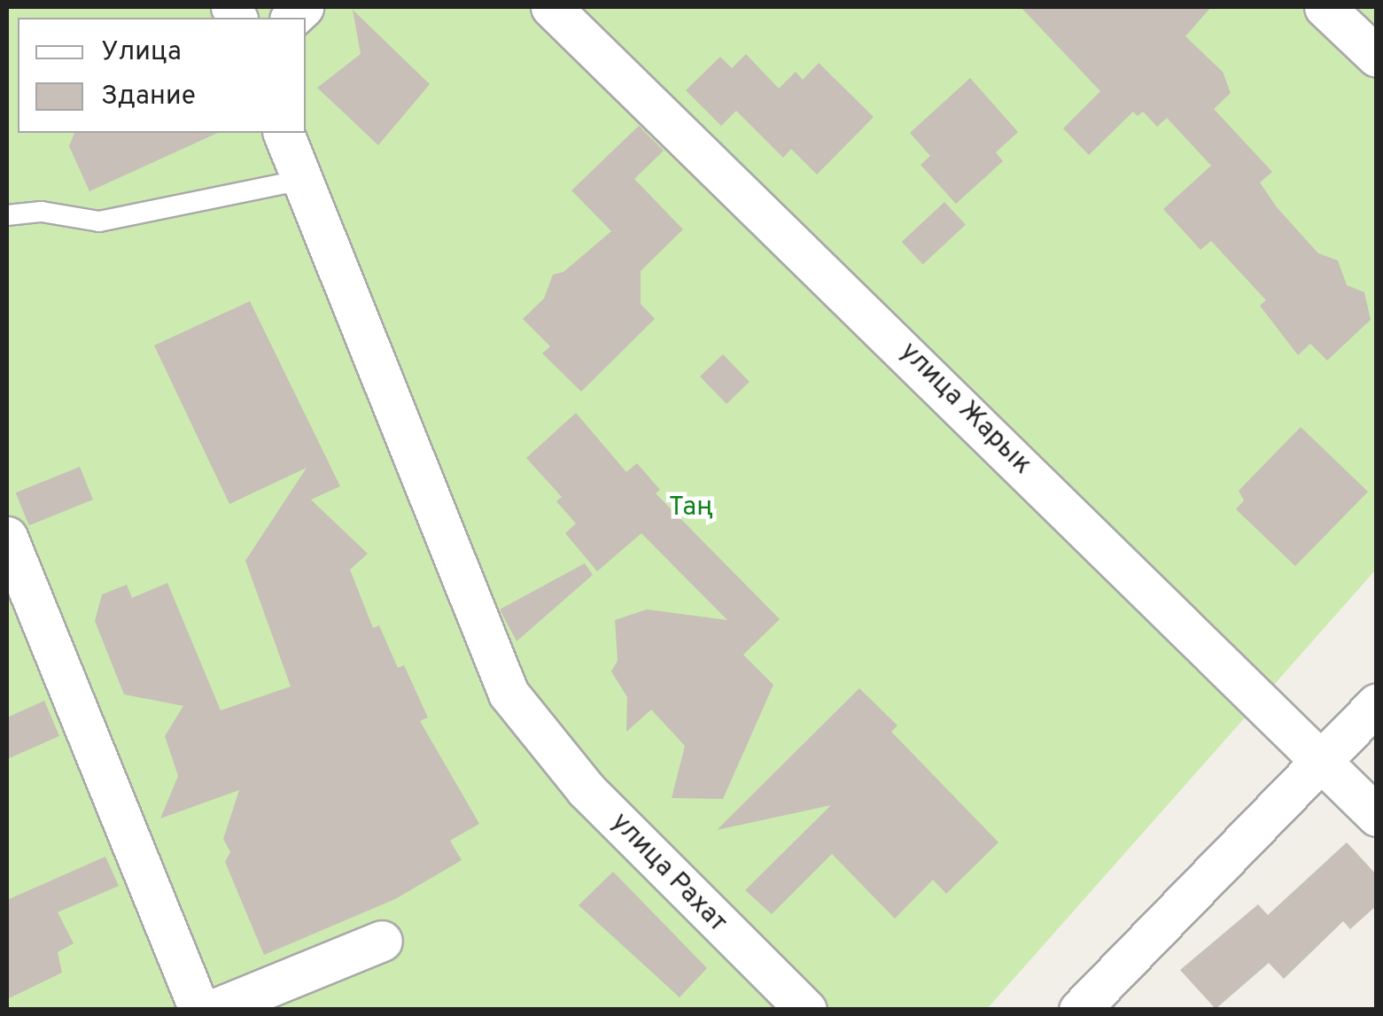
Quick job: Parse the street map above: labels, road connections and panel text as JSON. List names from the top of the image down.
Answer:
{
  "streets": {
    "street": ["улица Жарык", "улица Рахат"]
  },
  "parks": ["Таң"],
  "legend": ["Улица", "Здание"]
}
